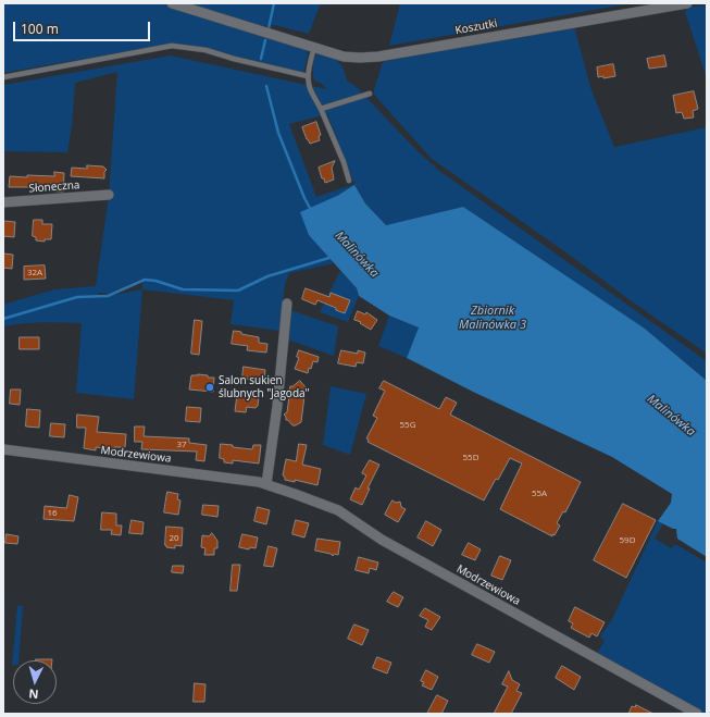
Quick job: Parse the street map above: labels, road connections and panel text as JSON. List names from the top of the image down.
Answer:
{
  "streets": {
    "street": ["Koszutki", "Słoneczna", "Modrzewiowa"]
  },
  "water": ["Malinówka", "Zbiornik Malinówka 3"],
  "places": ["Salon sukien ślubnych \"Jagoda\""],
  "house_numbers": [
    "32A",
    "55G",
    "37",
    "55D",
    "55A",
    "16",
    "20",
    "59D"
  ],
  "scale_bar": "100 m",
  "north": "bottom"
}
